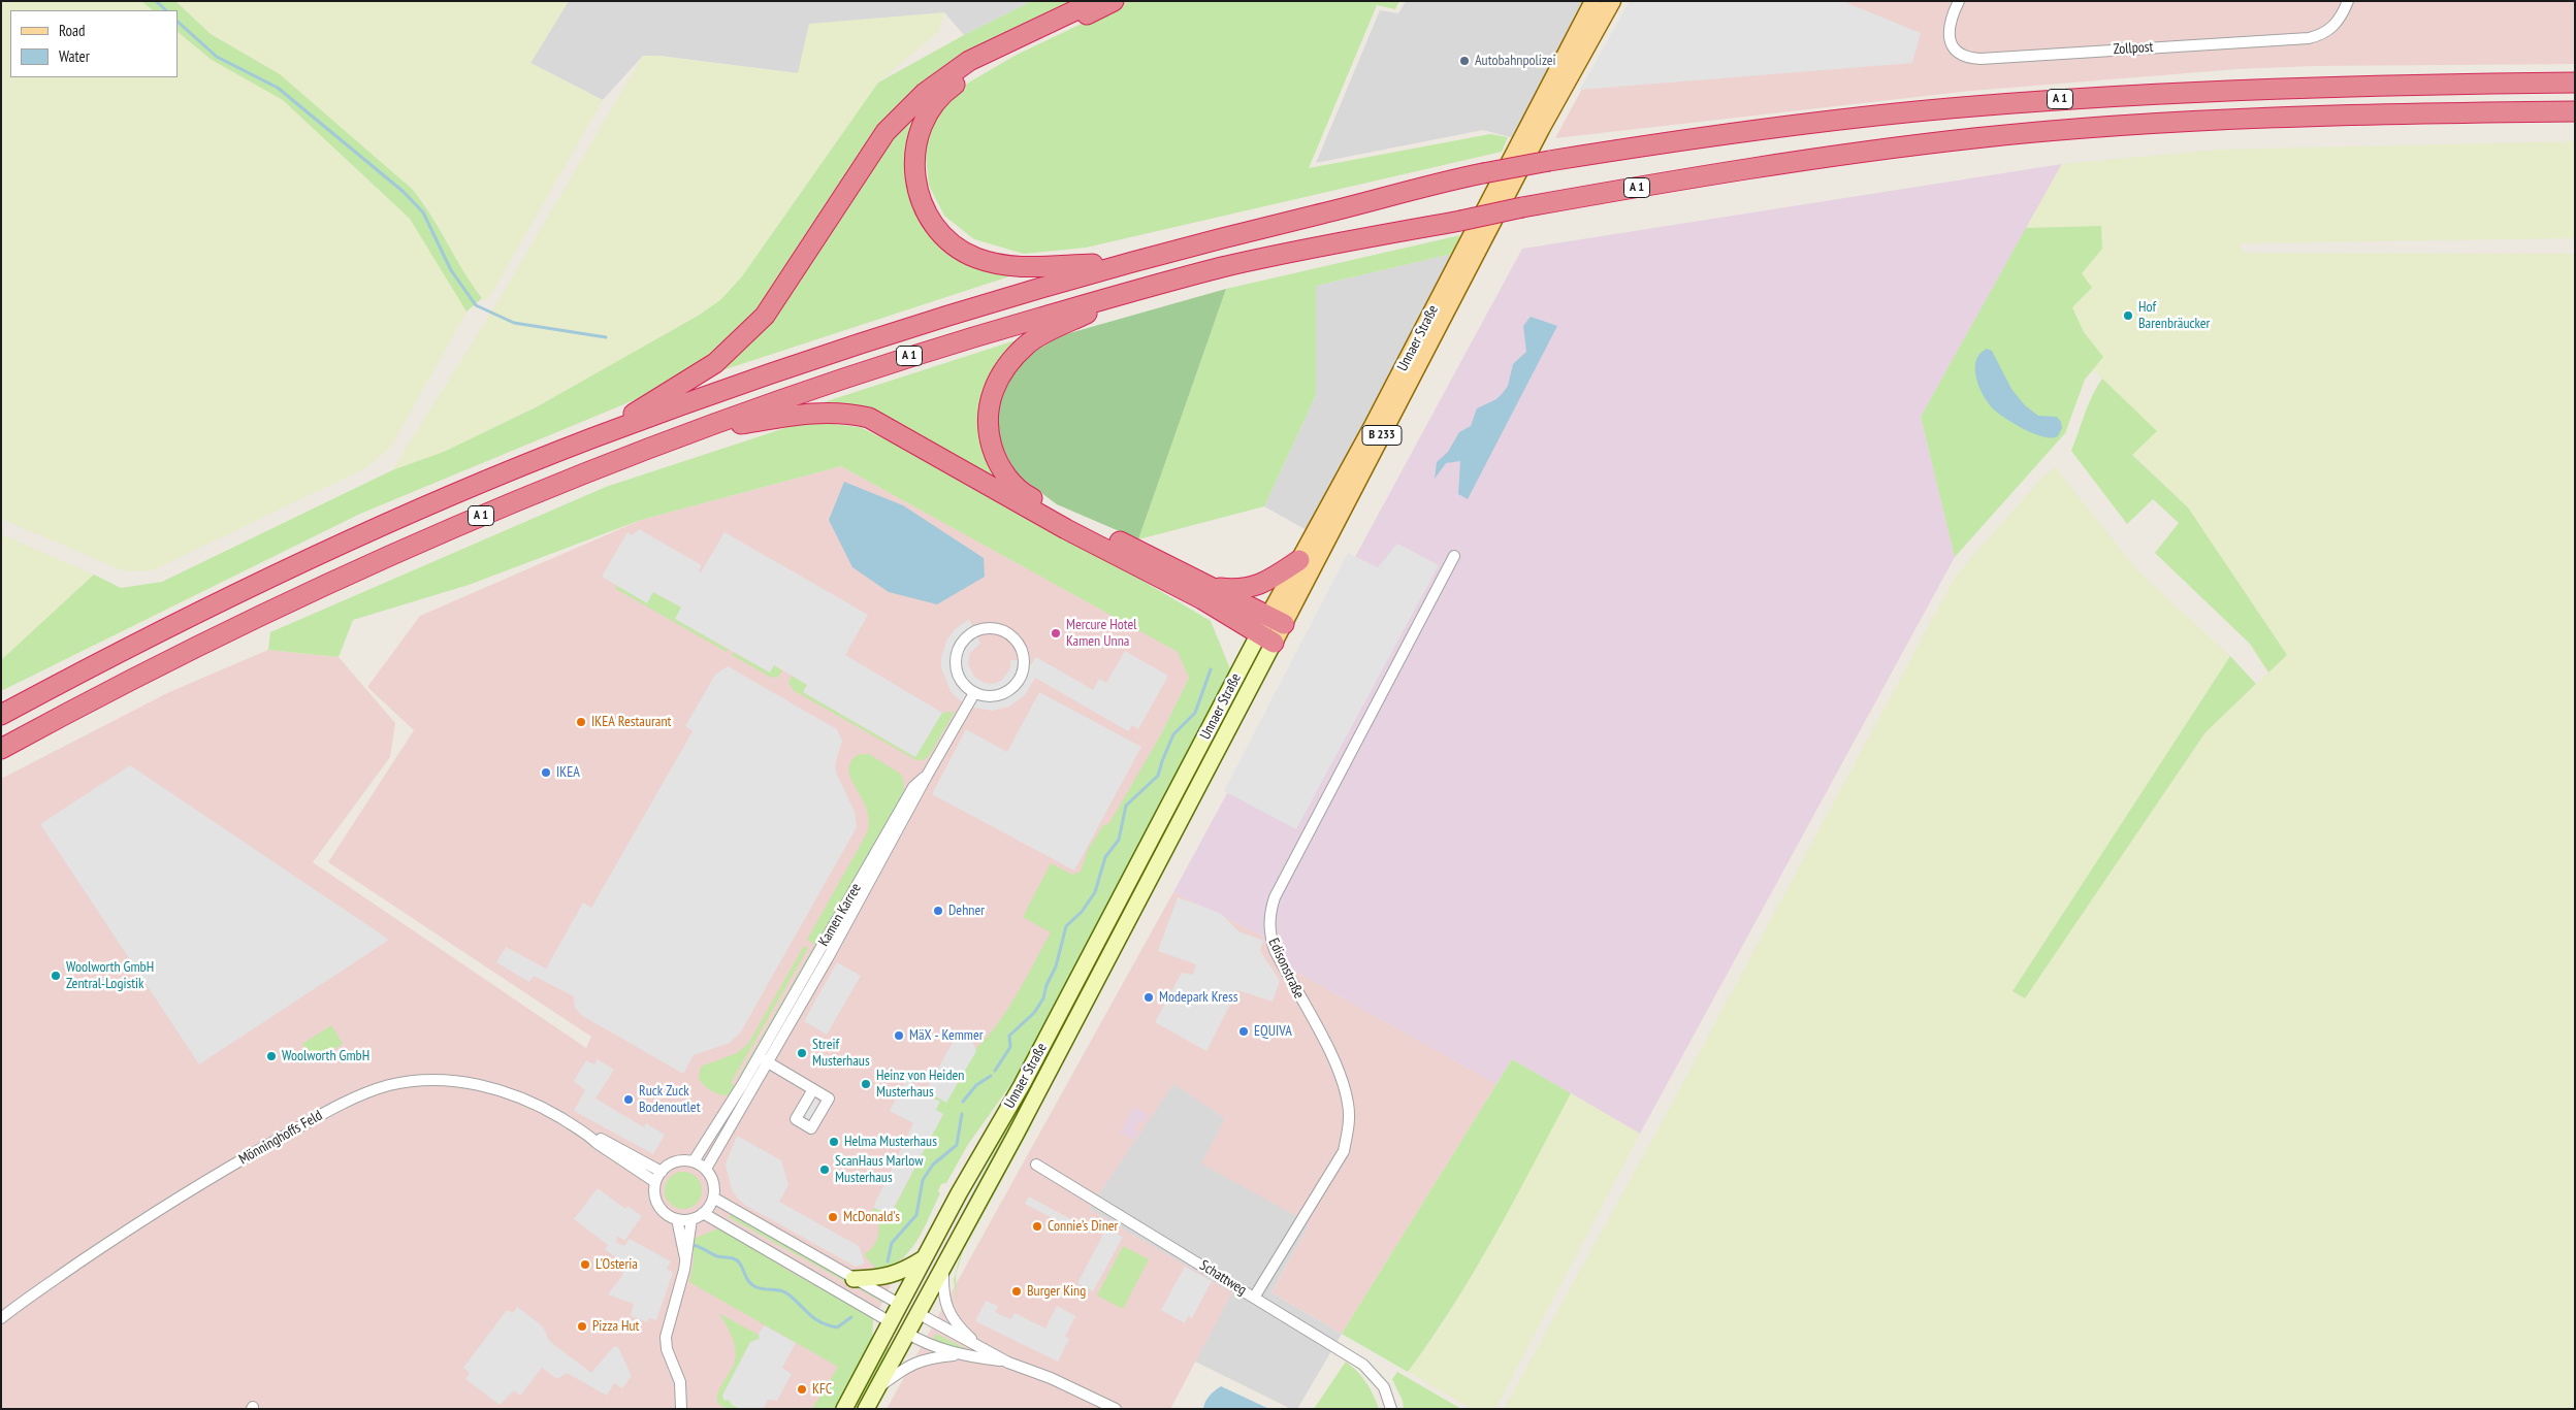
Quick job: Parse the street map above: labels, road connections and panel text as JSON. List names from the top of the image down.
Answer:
{
  "streets": {
    "highway": ["A 1"],
    "main road": ["Unnaer Straße", "B 233"],
    "street": [
      "Zollpost",
      "Kamen Karree",
      "Edisonstraße",
      "Mönninghoffs Feld",
      "Schattweg"
    ]
  },
  "crossings": [
    ["Kamen Karree", "Mönninghoffs Feld"],
    ["Edisonstraße", "Schattweg"]
  ],
  "places": [
    "Autobahnpolizei",
    "Hof Barenbräucker",
    "Mercure Hotel Kamen Unna",
    "IKEA Restaurant",
    "IKEA",
    "Dehner",
    "Woolworth GmbH Zentral-Logistik",
    "Modepark Kress",
    "EQUIVA",
    "MäX - Kemmer",
    "Streif Musterhaus",
    "Woolworth GmbH",
    "Heinz von Heiden Musterhaus",
    "Ruck Zuck Bodenoutlet",
    "Helma Musterhaus",
    "ScanHaus Marlow Musterhaus",
    "McDonald's",
    "Connie’s Diner",
    "L'Osteria",
    "Burger King",
    "Pizza Hut",
    "KFC"
  ],
  "legend": ["Road", "Water"]
}
